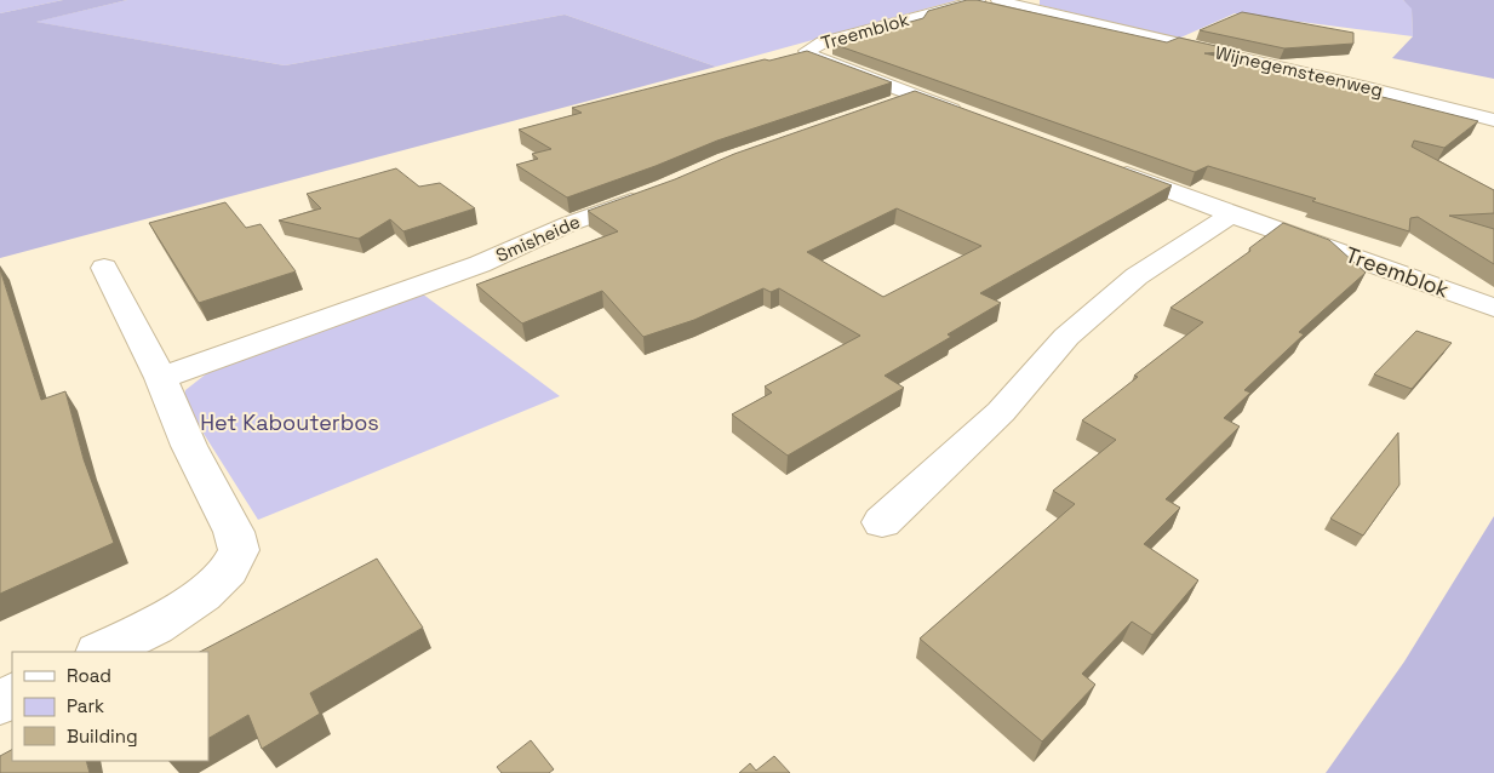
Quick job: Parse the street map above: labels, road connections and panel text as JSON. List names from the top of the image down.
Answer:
{
  "streets": {
    "street": ["Treemblok", "Wijnegemsteenweg", "Smisheide"]
  },
  "parks": ["Het Kabouterbos"],
  "legend": ["Road", "Park", "Building"]
}
